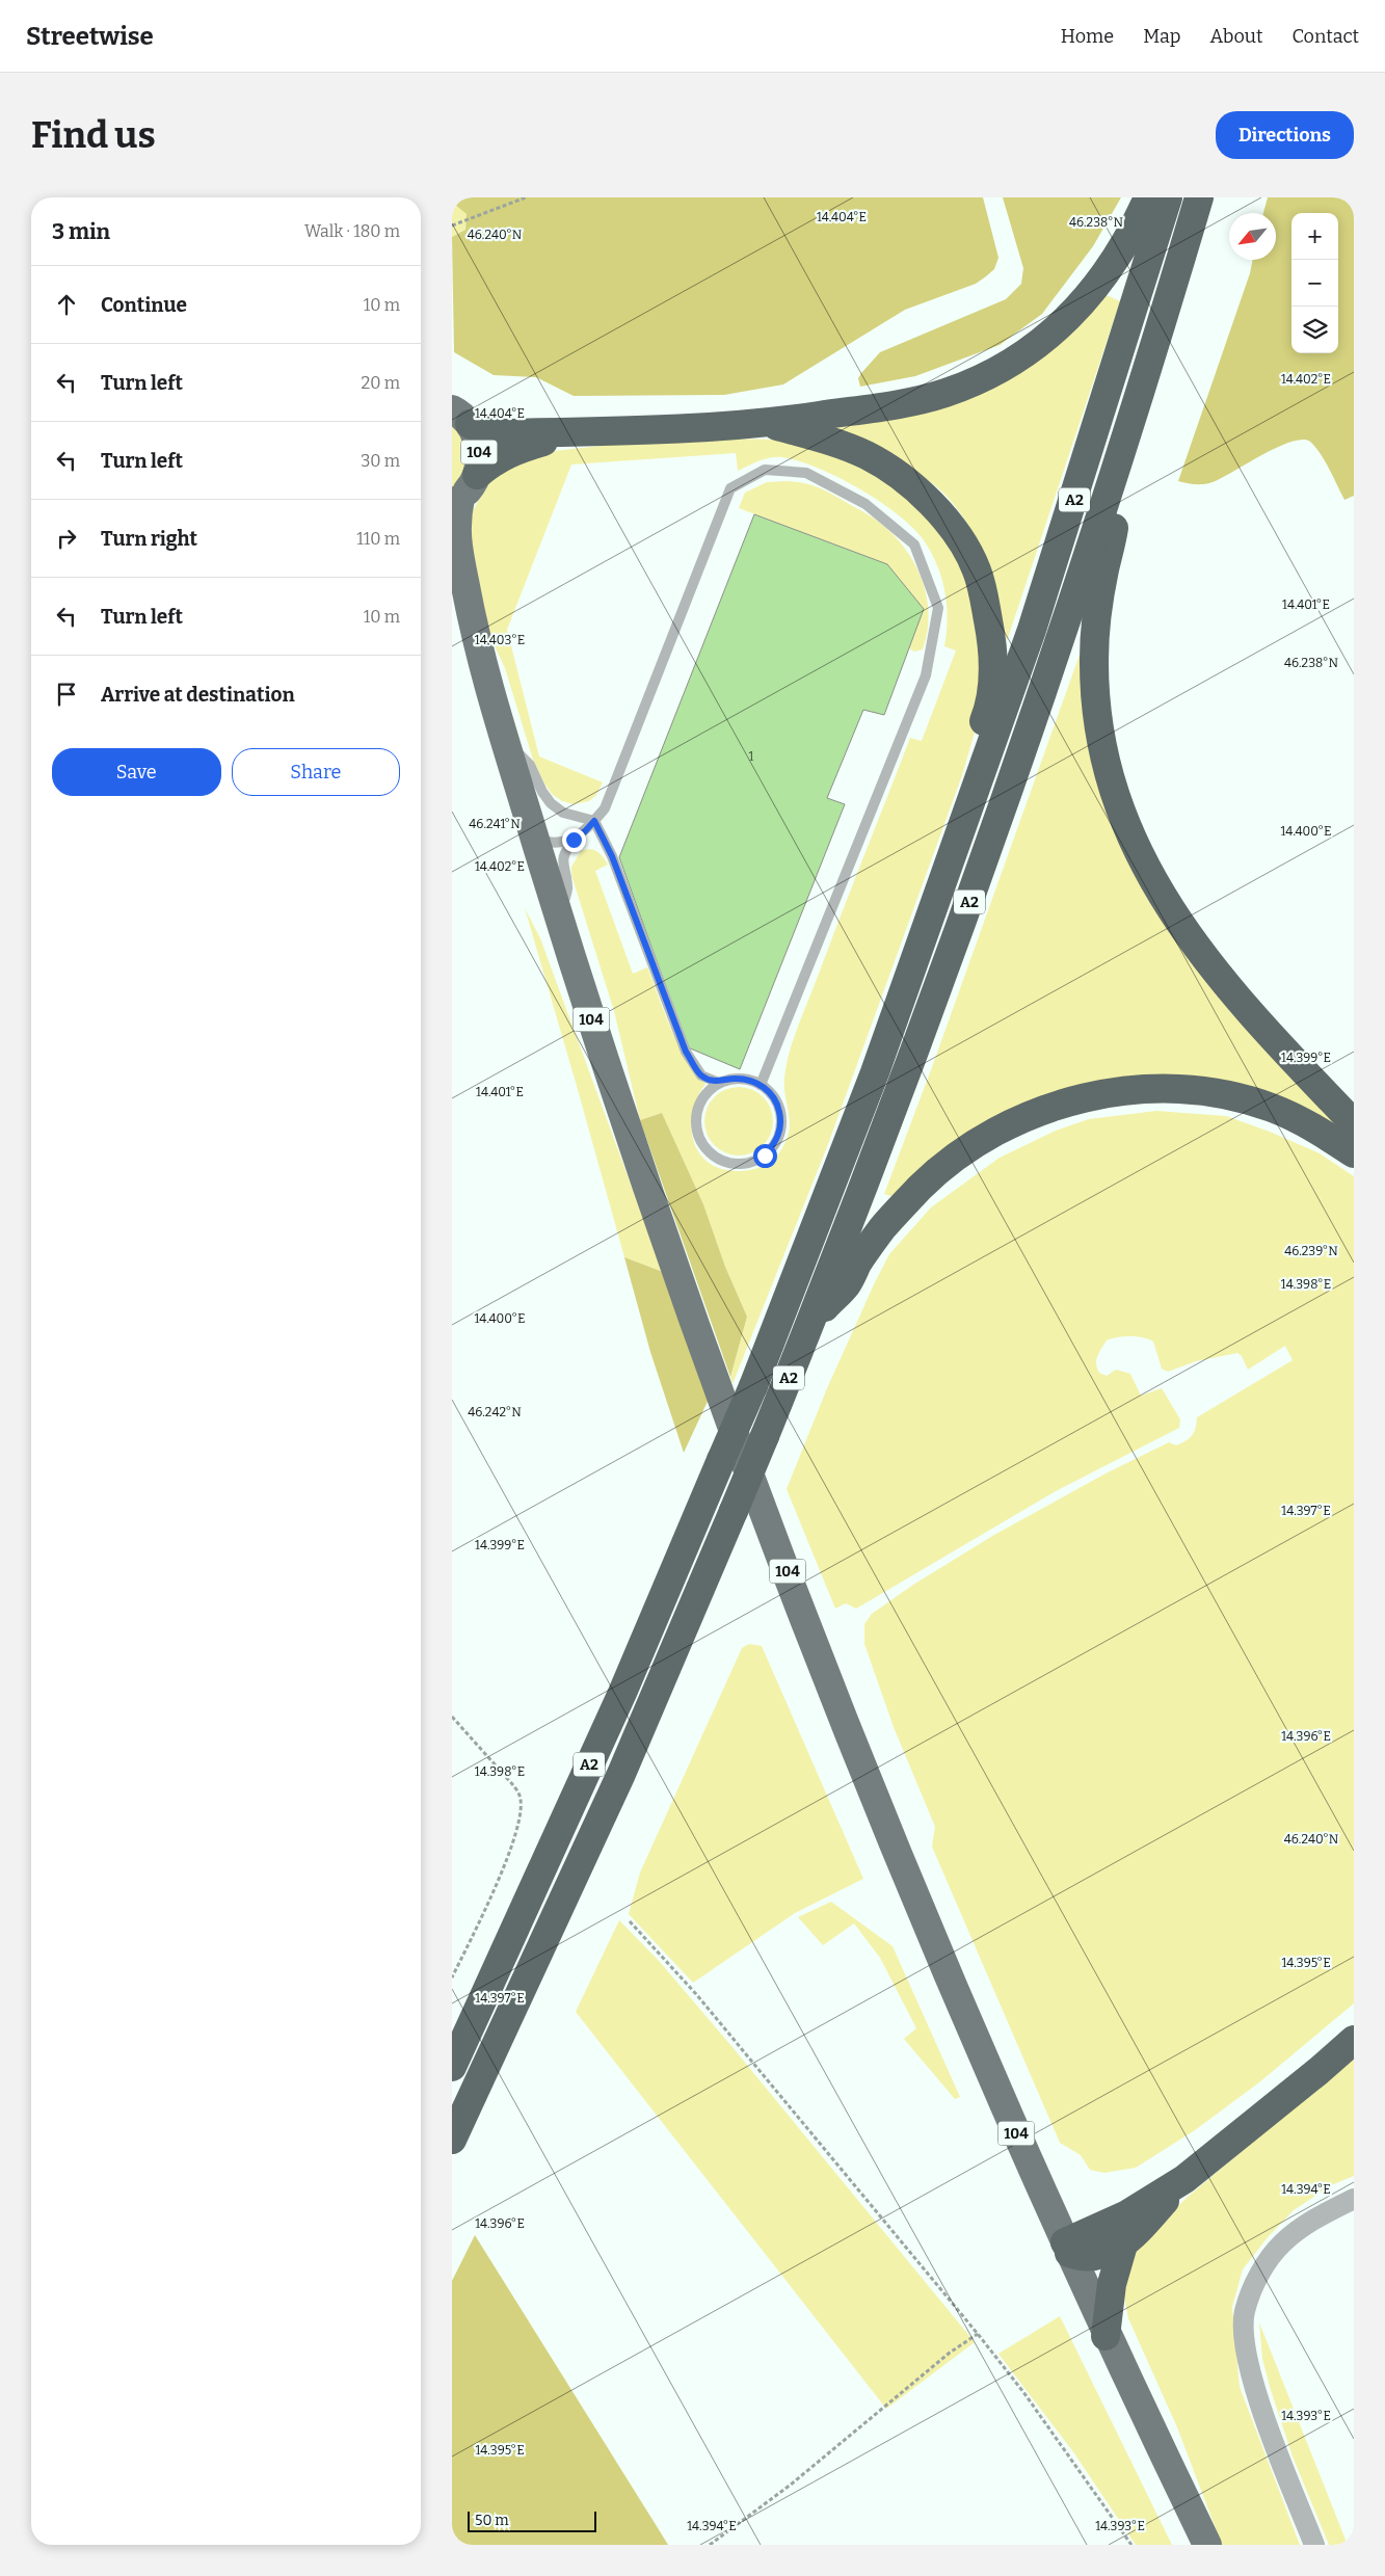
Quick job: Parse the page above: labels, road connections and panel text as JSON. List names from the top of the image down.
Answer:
{
  "streets": {
    "highway": ["A2"],
    "main road": ["104"]
  },
  "house_numbers": ["1"],
  "scale_bar": "50 m",
  "north": "bottom left",
  "page": {
    "header": "Streetwise",
    "nav": [
      "Home",
      "Map",
      "About",
      "Contact"
    ],
    "buttons": [
      "Directions",
      ["Save", "Share"]
    ],
    "title": "Find us",
    "heading": ["3 min", "Walk · 180 m"],
    "map_buttons": ["+", "−"],
    "list": [
      ["Continue", "10 m"],
      ["Turn left", "20 m"],
      ["Turn left", "30 m"],
      ["Turn right", "110 m"],
      ["Turn left", "10 m"],
      "Arrive at destination"
    ],
    "scale": "50 m"
  },
  "coordinates": [
    "14.404°E",
    "46.238°N",
    "46.240°N",
    "14.402°E",
    "14.401°E",
    "14.403°E",
    "46.241°N",
    "14.400°E",
    "14.399°E",
    "46.239°N",
    "14.398°E",
    "46.242°N",
    "14.397°E",
    "14.396°E",
    "14.395°E",
    "14.394°E",
    "14.393°E"
  ]
}
